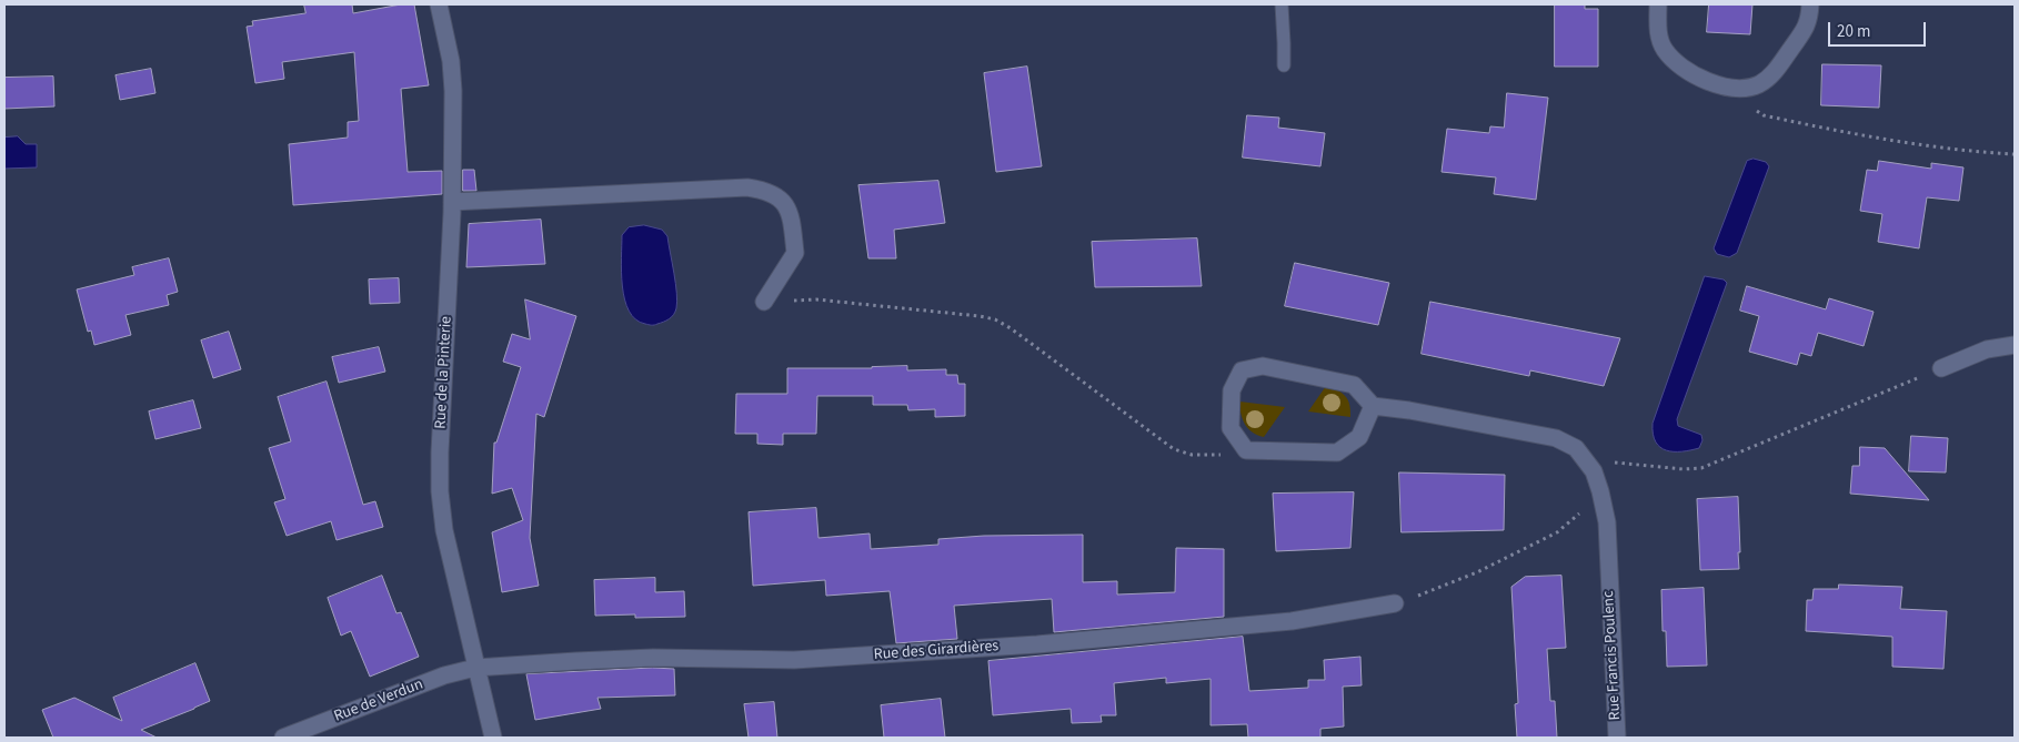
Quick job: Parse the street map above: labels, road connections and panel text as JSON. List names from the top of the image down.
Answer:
{
  "streets": {
    "street": [
      "Rue de la Pinterie",
      "Rue des Girardières",
      "Rue Francis Poulenc",
      "Rue de Verdun"
    ]
  },
  "crossings": [
    ["Rue de la Pinterie", "Rue des Girardières"],
    ["Rue de la Pinterie", "Rue de Verdun"],
    ["Rue des Girardières", "Rue de Verdun"]
  ],
  "scale_bar": "20 m"
}
